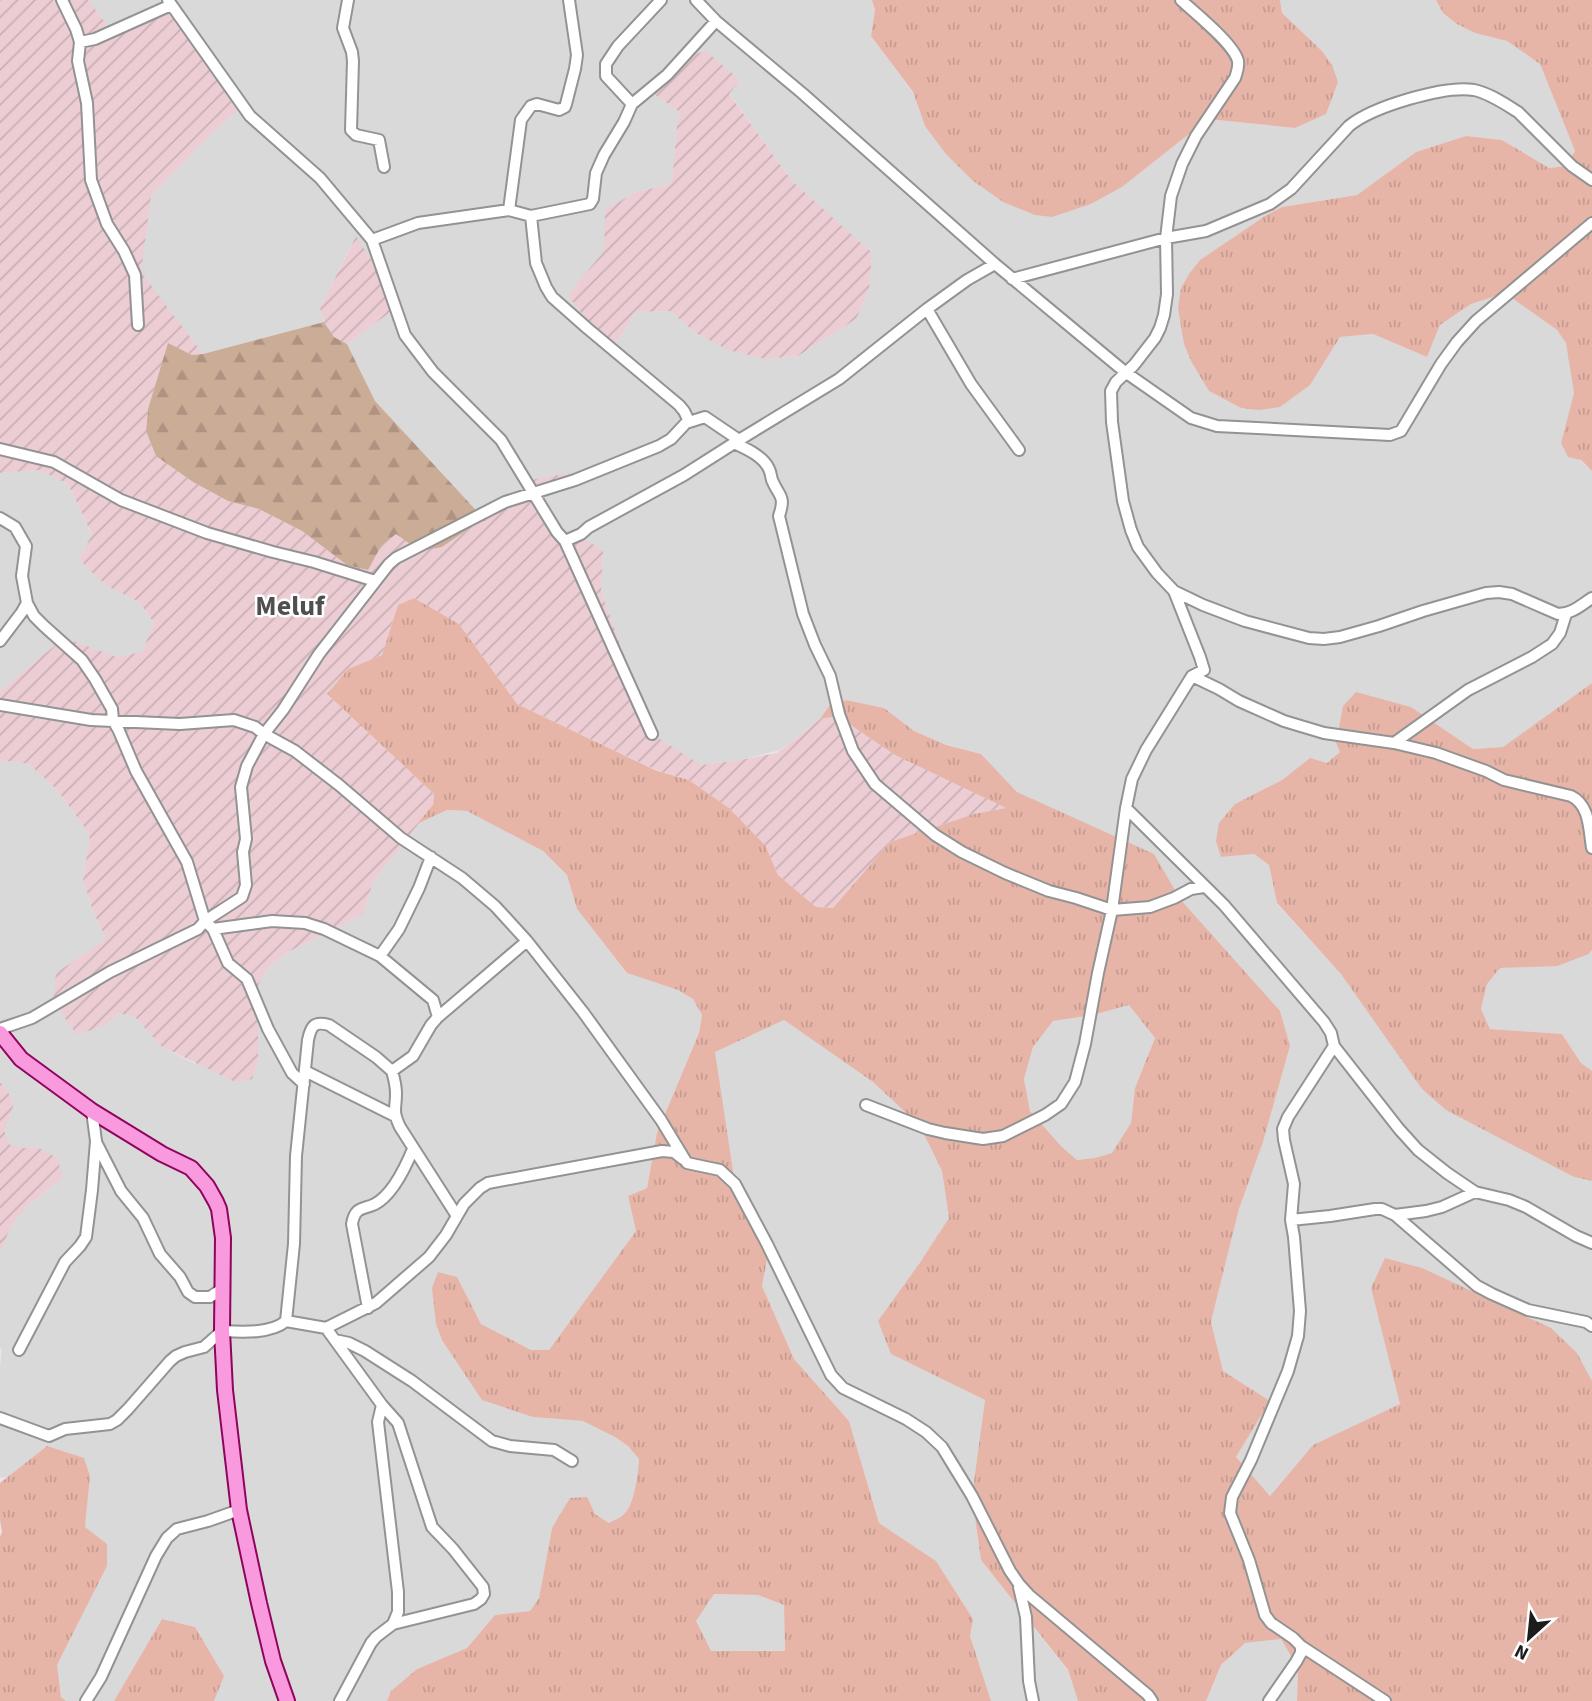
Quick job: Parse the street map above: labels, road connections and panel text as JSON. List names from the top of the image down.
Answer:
{
  "districts": ["Meluf"],
  "north": "bottom left"
}
